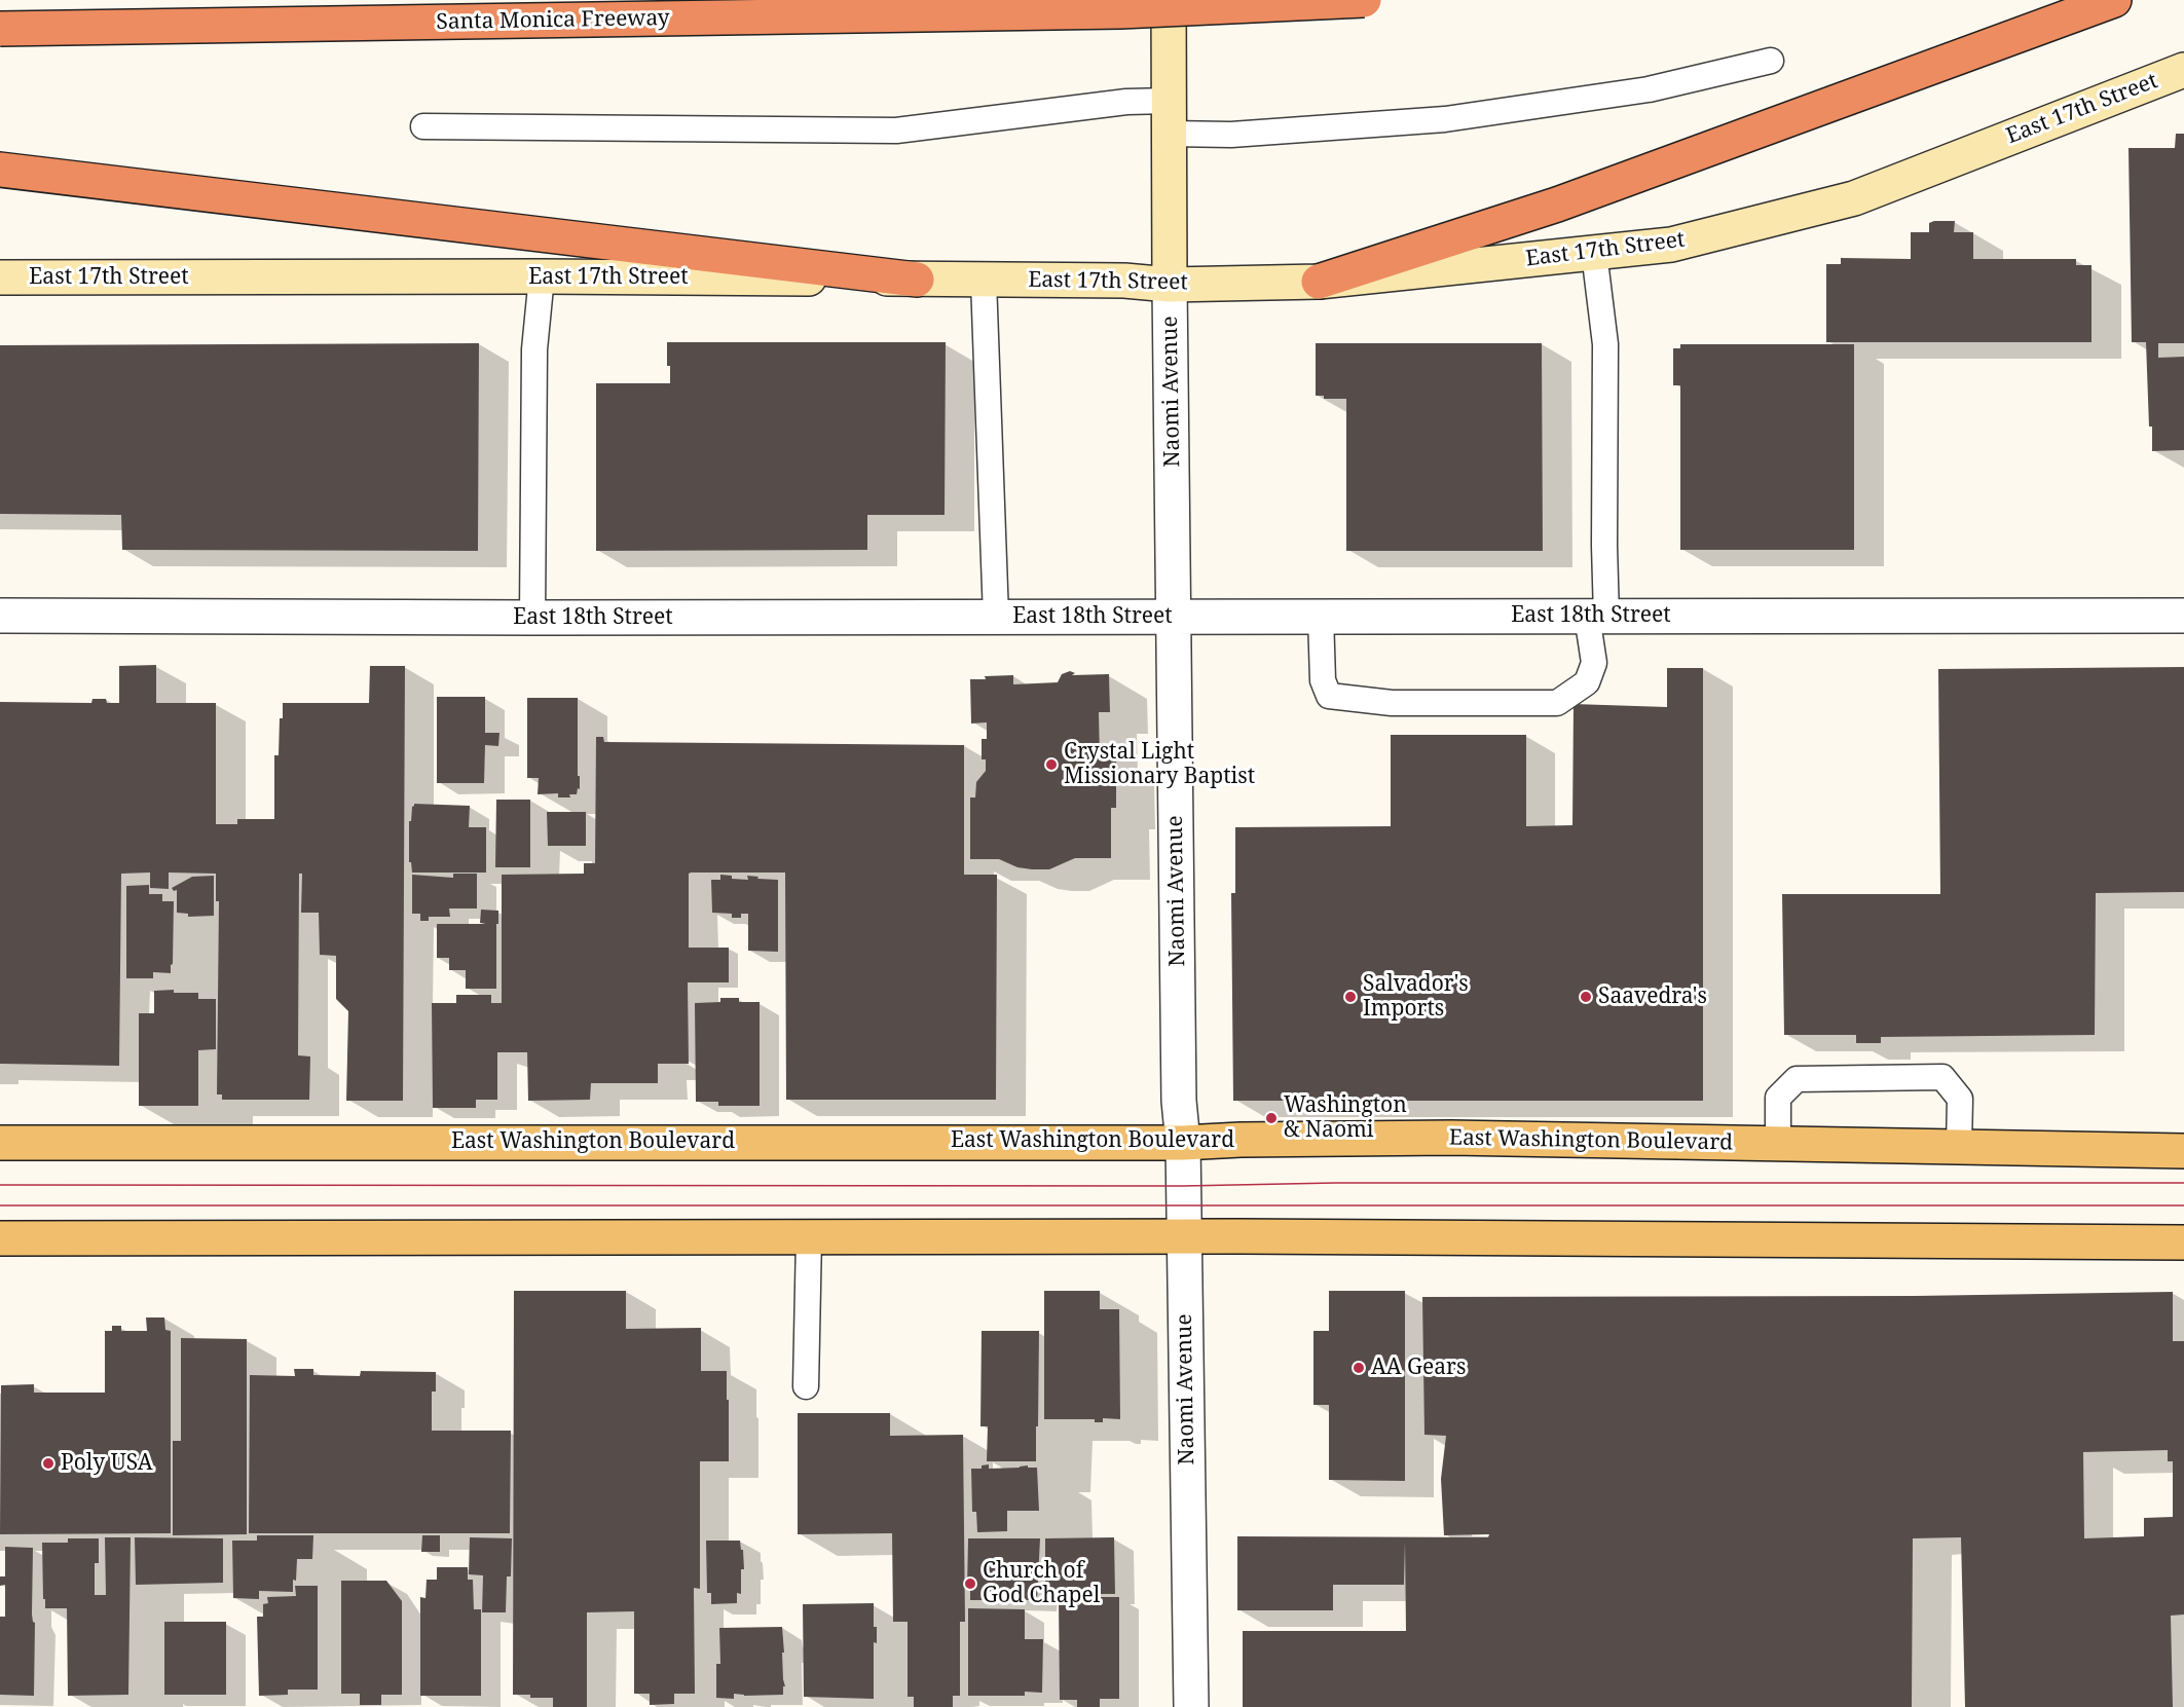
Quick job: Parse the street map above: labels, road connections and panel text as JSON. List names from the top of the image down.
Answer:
{
  "streets": {
    "highway": ["Santa Monica Freeway"],
    "main road": ["East 17th Street", "Naomi Avenue", "East Washington Boulevard"],
    "street": ["East 18th Street"]
  },
  "crossings": [
    ["East 17th Street", "Naomi Avenue"],
    ["Naomi Avenue", "East 18th Street"],
    ["Naomi Avenue", "East Washington Boulevard"]
  ],
  "places": [
    "Crystal Light Missionary Baptist",
    "Salvador's Imports",
    "Saavedra's",
    "Washington & Naomi",
    "AA Gears",
    "Poly USA",
    "Church of God Chapel"
  ]
}
